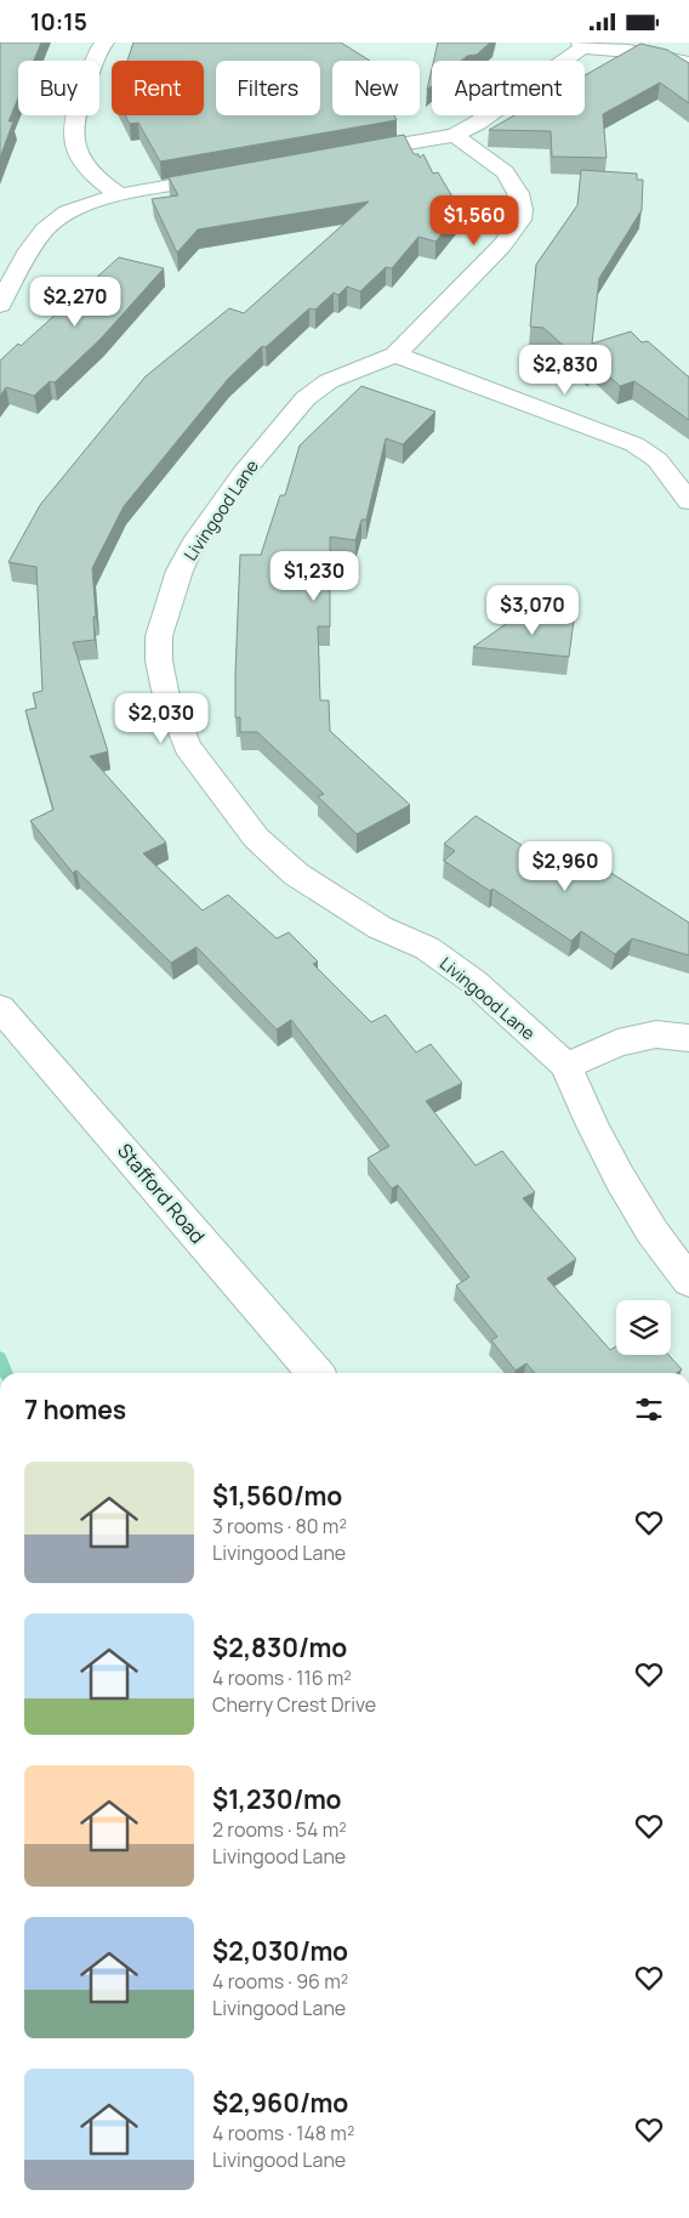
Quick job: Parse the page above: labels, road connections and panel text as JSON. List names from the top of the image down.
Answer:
{
  "streets": {
    "street": ["Livingood Lane", "Stafford Road"]
  },
  "page": {
    "status": "10:15",
    "chip": [
      "Buy",
      "Rent",
      "Filters",
      "New",
      "Apartment"
    ],
    "price": [
      "$1,560",
      "$2,270",
      "$2,830",
      "$1,230",
      "$3,070",
      "$2,030",
      "$2,960"
    ],
    "heading": "7 homes",
    "list": [
      {
        "name": "$1,560/mo",
        "note": "3 rooms · 80 m² · Livingood Lane"
      },
      {
        "name": "$2,830/mo",
        "note": "4 rooms · 116 m² · Cherry Crest Drive"
      },
      {
        "name": "$1,230/mo",
        "note": "2 rooms · 54 m² · Livingood Lane"
      },
      {
        "name": "$2,030/mo",
        "note": "4 rooms · 96 m² · Livingood Lane"
      },
      {
        "name": "$2,960/mo",
        "note": "4 rooms · 148 m² · Livingood Lane"
      }
    ]
  }
}
